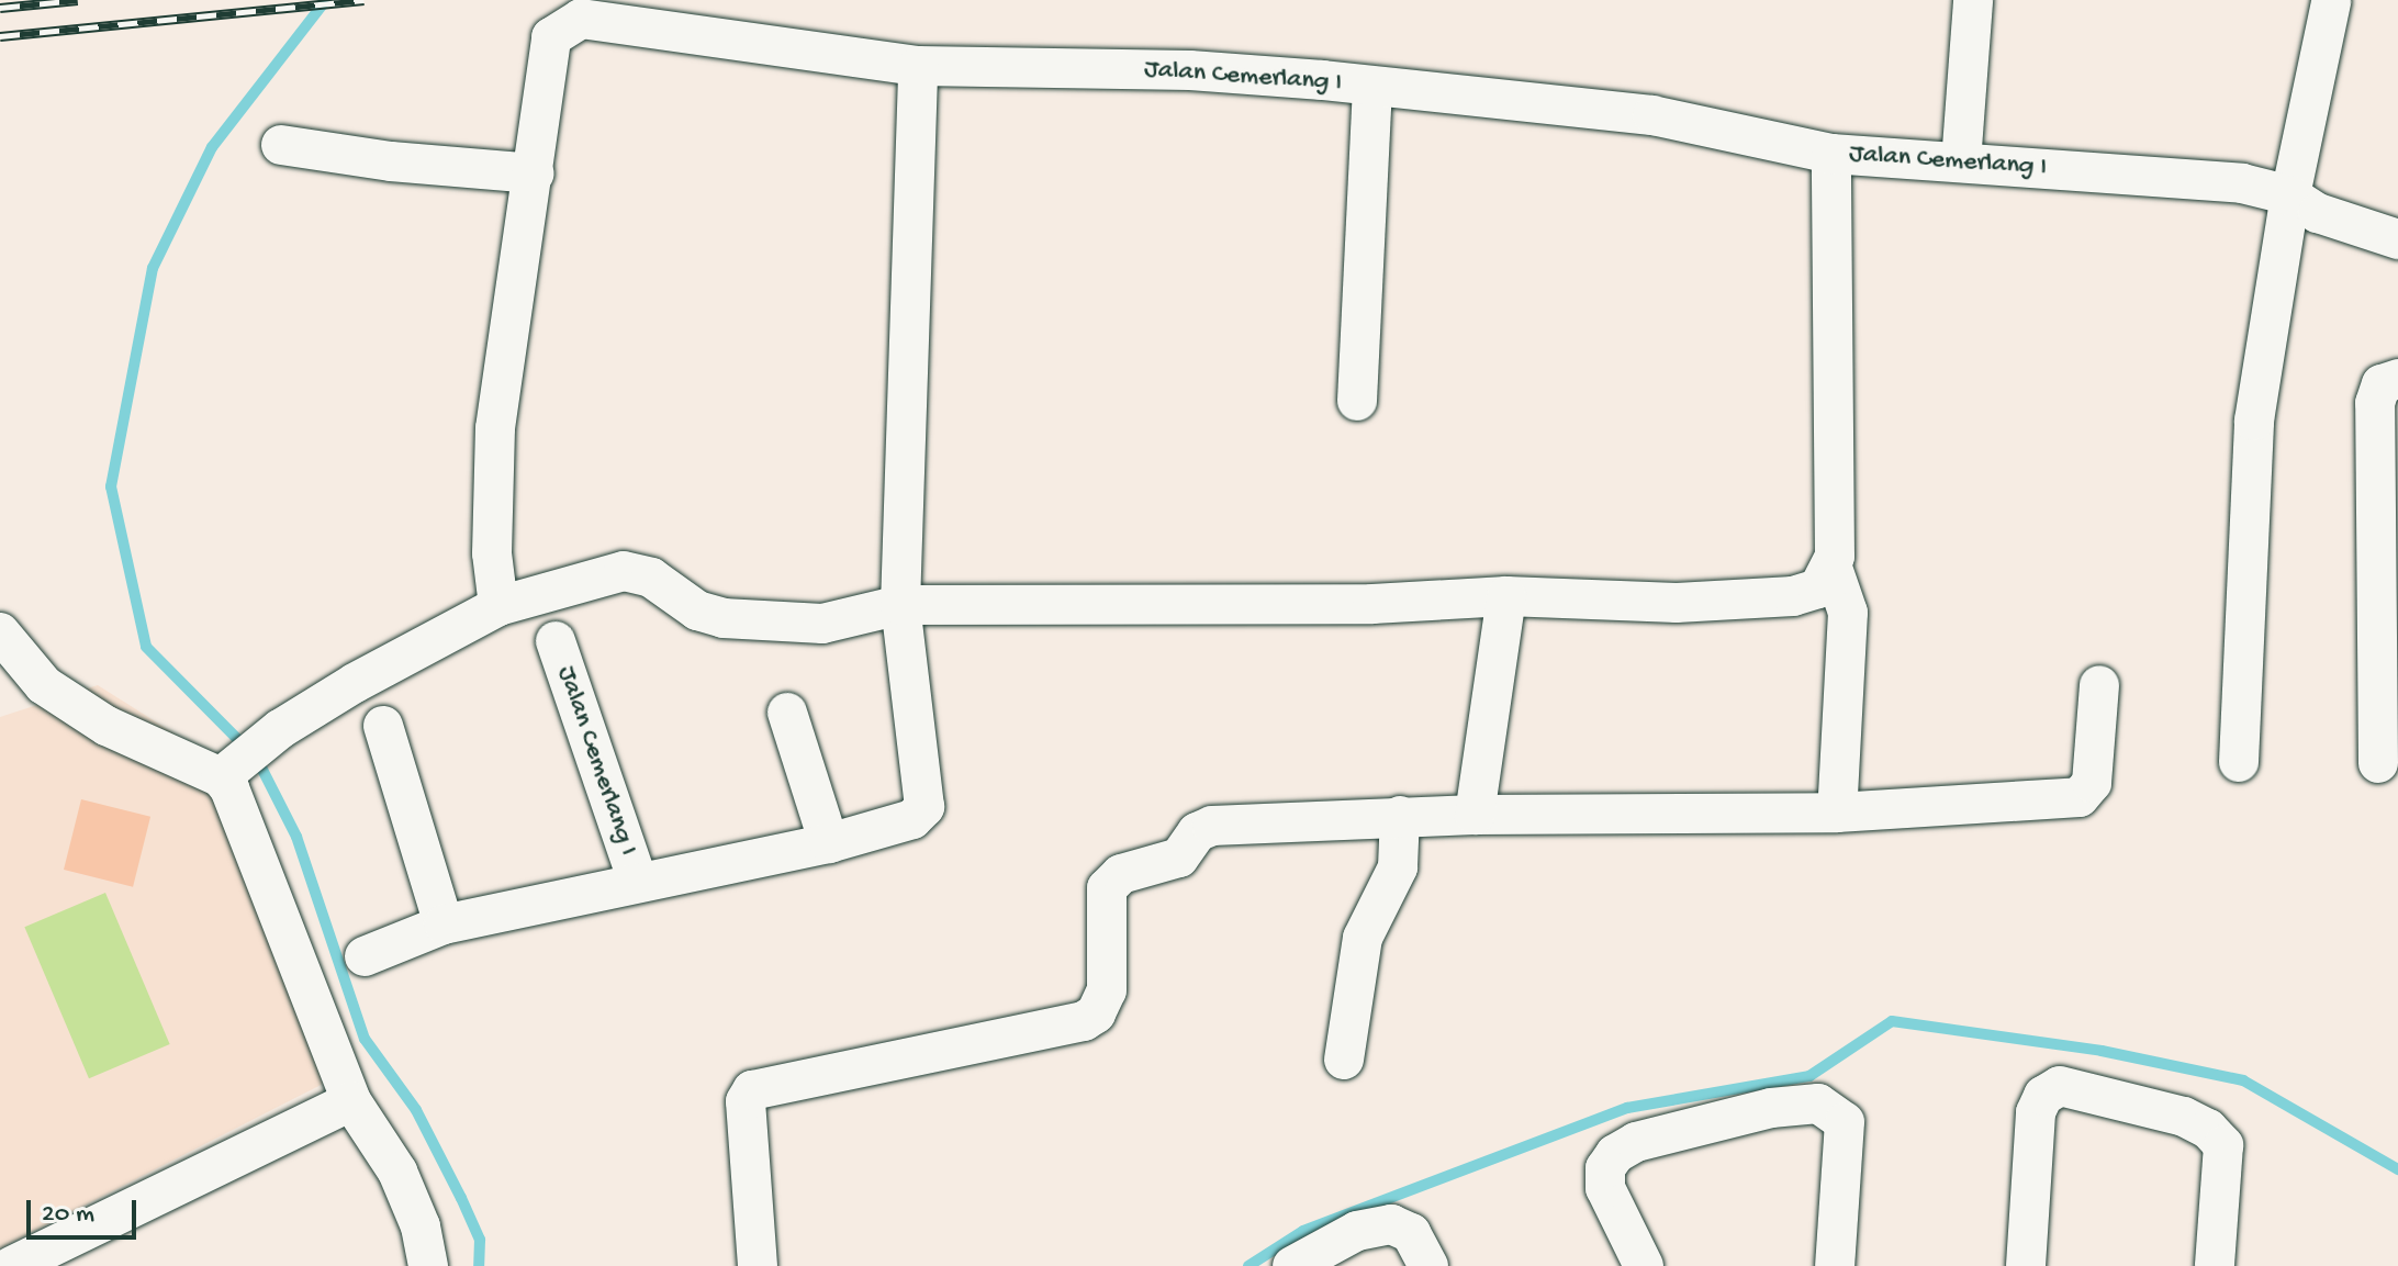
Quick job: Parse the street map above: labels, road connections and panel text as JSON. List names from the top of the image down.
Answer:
{
  "streets": {
    "street": ["Jalan Cemerlang I"]
  },
  "scale_bar": "20 m"
}
